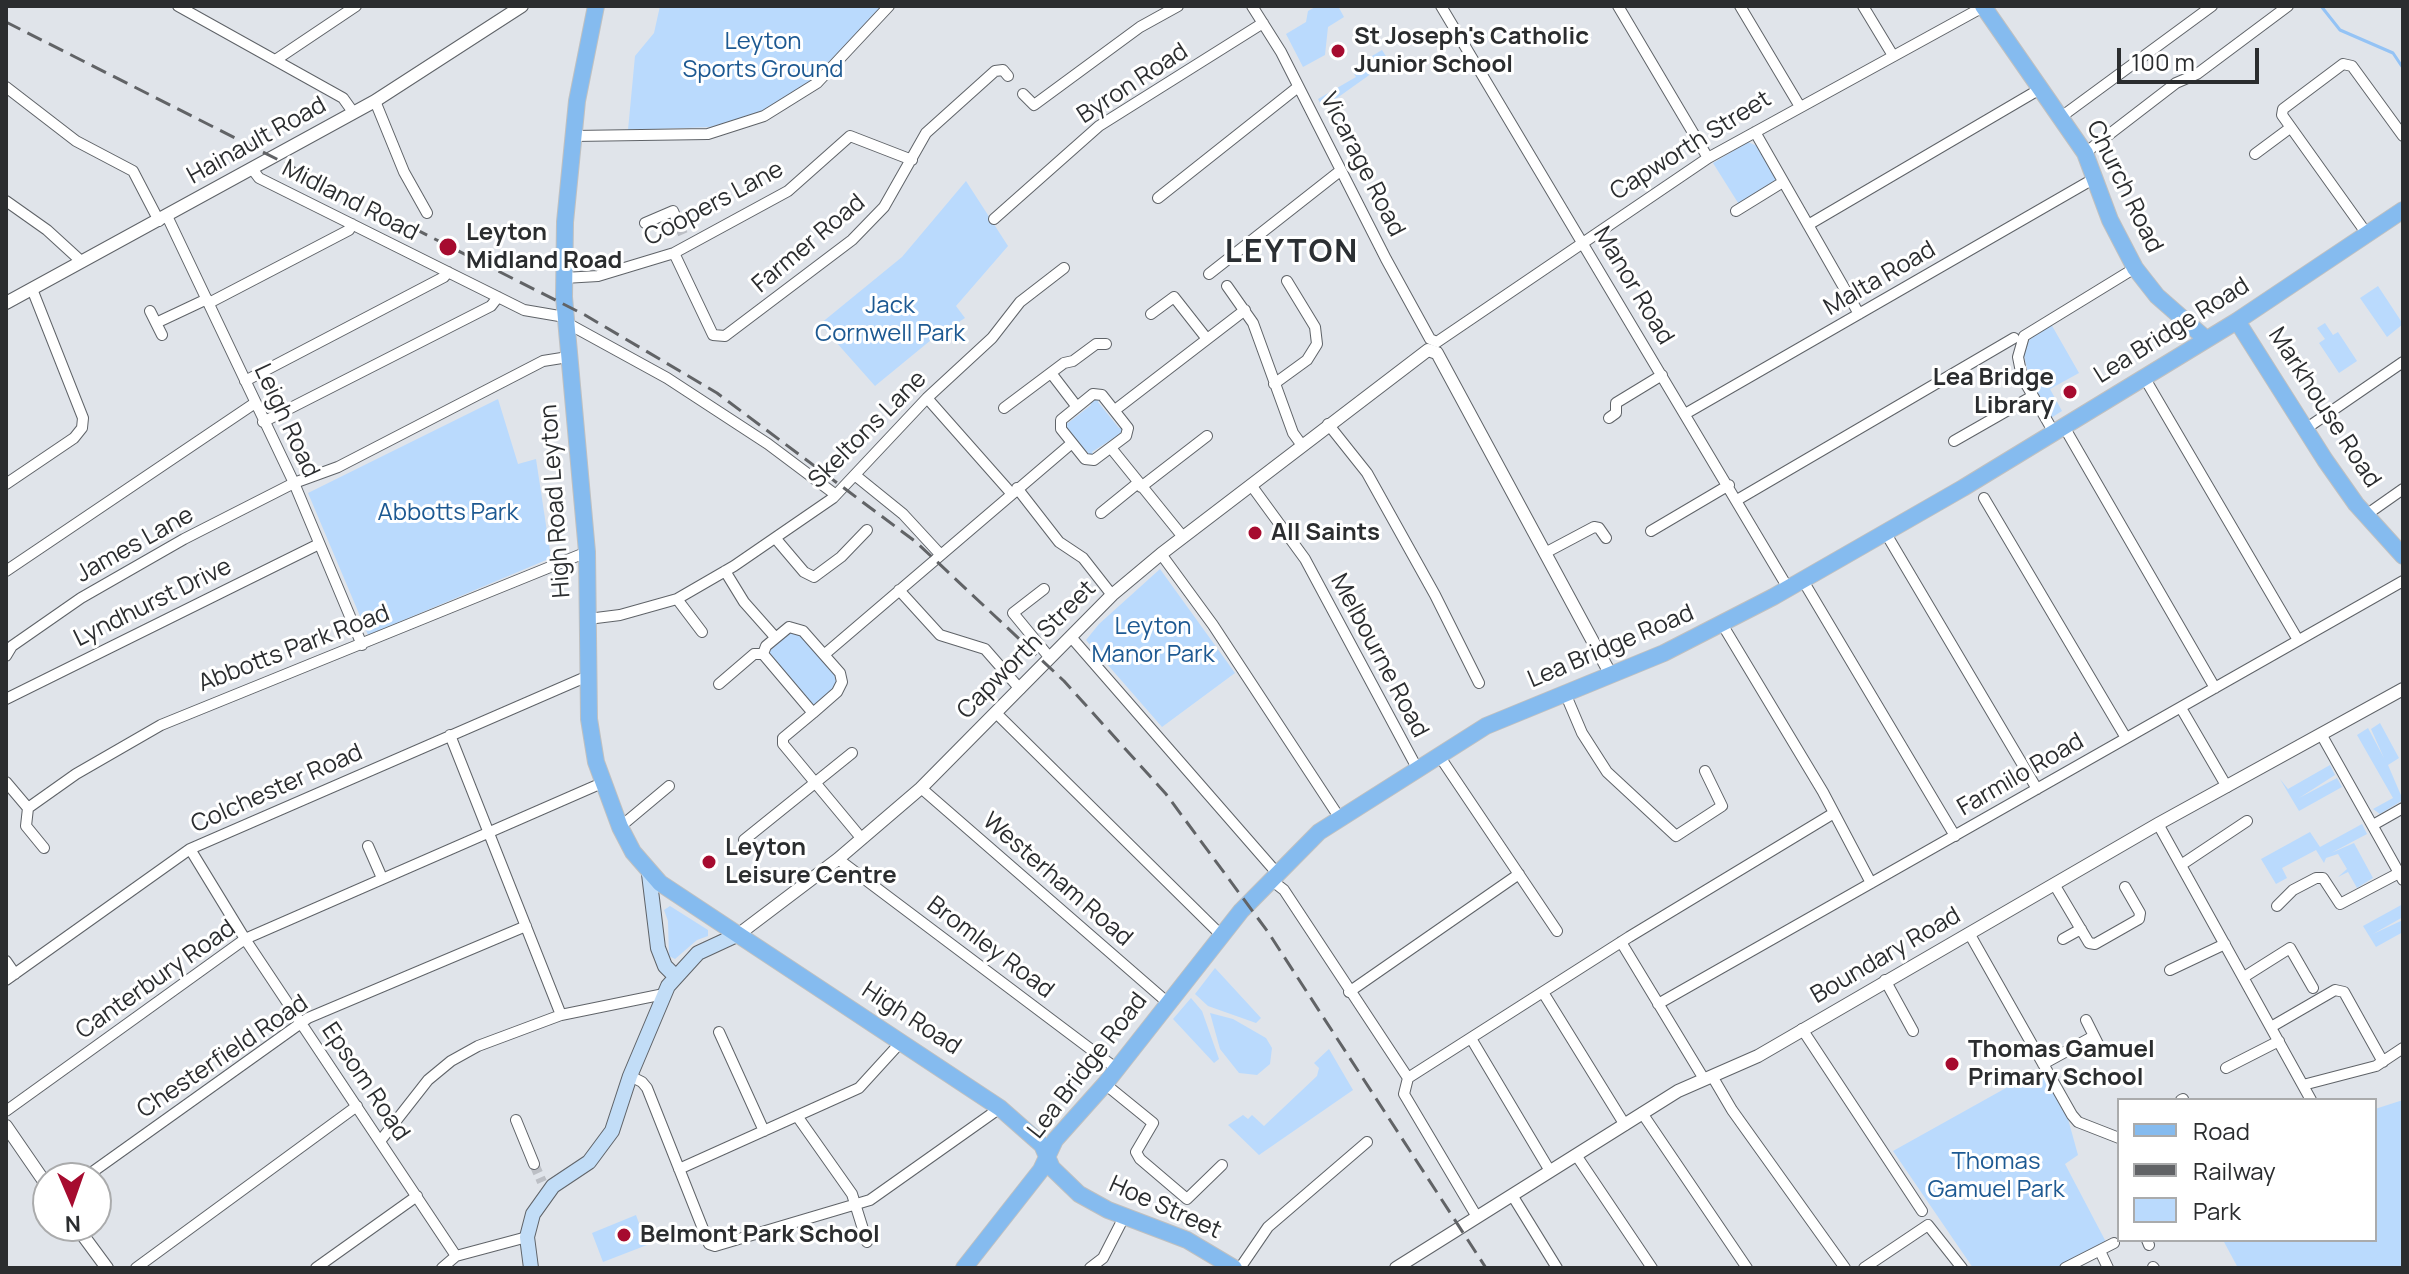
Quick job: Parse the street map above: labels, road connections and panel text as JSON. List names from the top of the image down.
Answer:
{
  "streets": {
    "main road": [
      "Church Road",
      "Lea Bridge Road",
      "Markhouse Road",
      "High Road Leyton",
      "High Road",
      "Hoe Street"
    ],
    "street": [
      "Byron Road",
      "Hainault Road",
      "Capworth Street",
      "Vicarage Road",
      "Midland Road",
      "Coopers Lane",
      "Farmer Road",
      "Malta Road",
      "Manor Road",
      "Leigh Road",
      "Skeltons Lane",
      "James Lane",
      "Lyndhurst Drive",
      "Abbotts Park Road",
      "Melbourne Road",
      "Farmilo Road",
      "Colchester Road",
      "Westerham Road",
      "Bromley Road",
      "Boundary Road",
      "Canterbury Road",
      "Chesterfield Road",
      "Epsom Road"
    ]
  },
  "crossings": [
    ["Byron Road", "Vicarage Road"],
    ["Hainault Road", "Midland Road"],
    ["Hainault Road", "Leigh Road"],
    ["Capworth Street", "Vicarage Road"],
    ["Capworth Street", "Church Road"],
    ["Capworth Street", "Manor Road"],
    ["Capworth Street", "High Road Leyton"],
    ["Capworth Street", "Melbourne Road"],
    ["Capworth Street", "Westerham Road"],
    ["Capworth Street", "Bromley Road"],
    ["Capworth Street", "High Road"],
    ["Vicarage Road", "Lea Bridge Road"],
    ["Church Road", "Malta Road"],
    ["Church Road", "Lea Bridge Road"],
    ["Midland Road", "Skeltons Lane"],
    ["Midland Road", "High Road Leyton"],
    ["Coopers Lane", "Farmer Road"],
    ["Coopers Lane", "High Road Leyton"],
    ["Malta Road", "Manor Road"],
    ["Manor Road", "Lea Bridge Road"],
    ["Manor Road", "Farmilo Road"],
    ["Lea Bridge Road", "Markhouse Road"],
    ["Lea Bridge Road", "Melbourne Road"],
    ["Lea Bridge Road", "Westerham Road"],
    ["Lea Bridge Road", "Bromley Road"],
    ["Lea Bridge Road", "High Road"],
    ["Lea Bridge Road", "Hoe Street"],
    ["Leigh Road", "James Lane"],
    ["Leigh Road", "Lyndhurst Drive"],
    ["Leigh Road", "Abbotts Park Road"],
    ["Skeltons Lane", "High Road Leyton"],
    ["High Road Leyton", "James Lane"],
    ["High Road Leyton", "Abbotts Park Road"],
    ["High Road Leyton", "Colchester Road"],
    ["High Road Leyton", "Canterbury Road"],
    ["High Road Leyton", "High Road"],
    ["Colchester Road", "Epsom Road"],
    ["Canterbury Road", "Epsom Road"],
    ["High Road", "Hoe Street"],
    ["Chesterfield Road", "Epsom Road"]
  ],
  "districts": ["LEYTON"],
  "parks": [
    "Leyton Sports Ground",
    "Jack Cornwell Park",
    "Abbotts Park",
    "Leyton Manor Park",
    "Thomas Gamuel Park"
  ],
  "places": [
    "St Joseph's Catholic Junior School",
    "Leyton Midland Road",
    "Lea Bridge Library",
    "All Saints",
    "Leyton Leisure Centre",
    "Thomas Gamuel Primary School",
    "Belmont Park School"
  ],
  "legend": ["Road", "Railway", "Park"],
  "scale_bar": "100 m",
  "north": "bottom"
}
